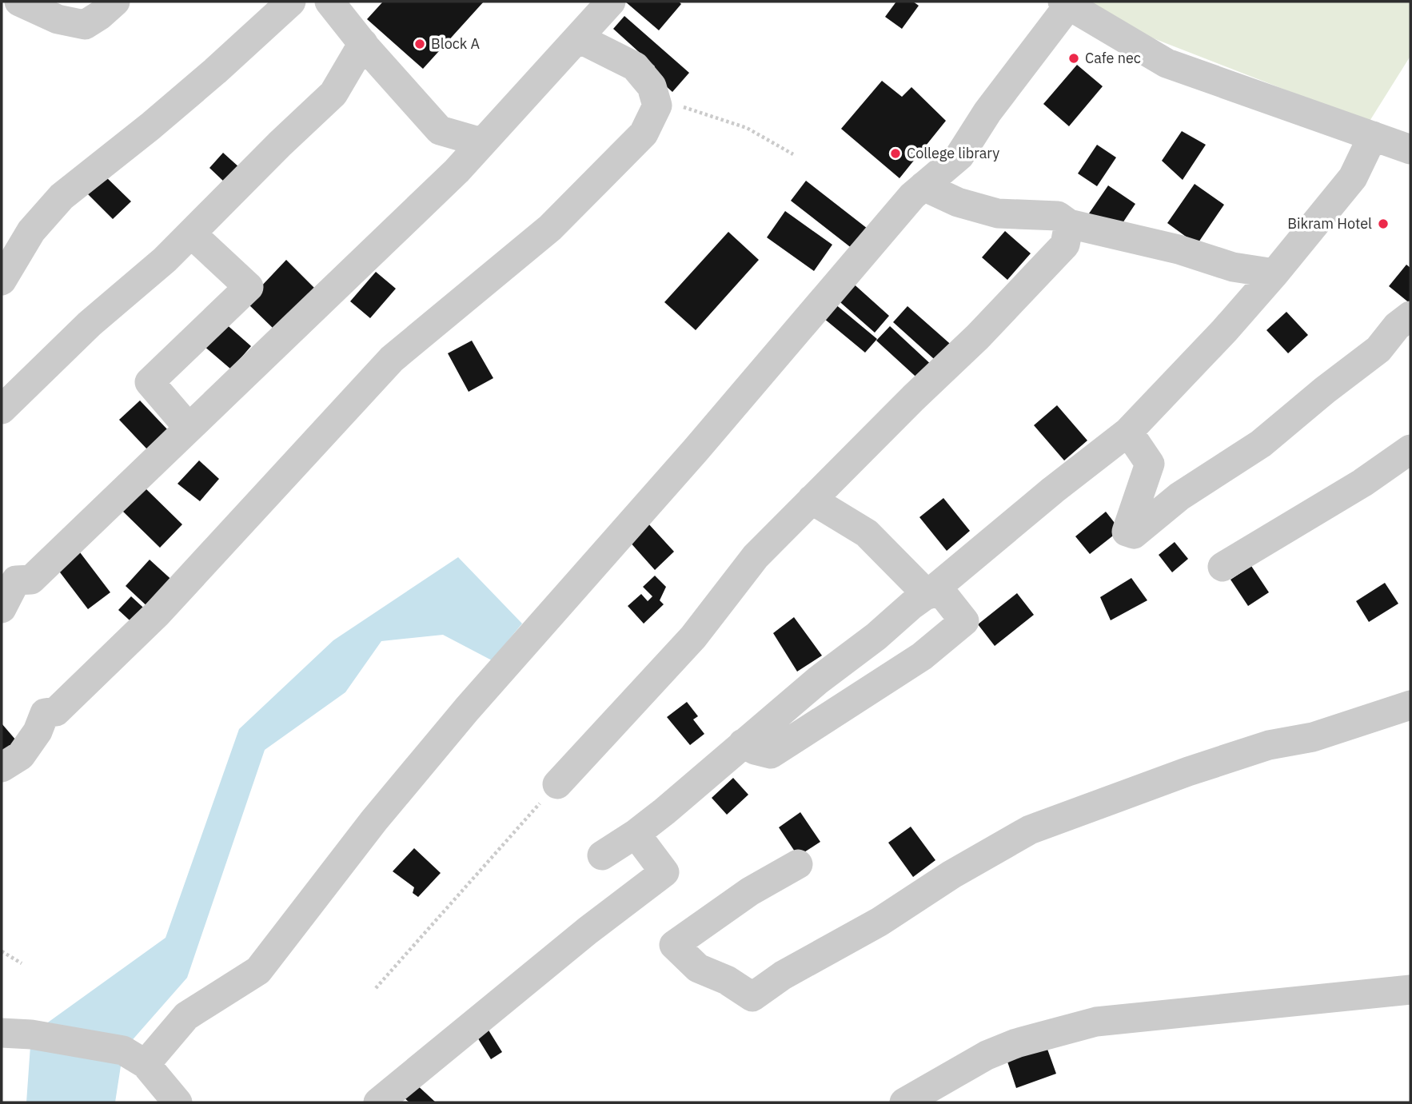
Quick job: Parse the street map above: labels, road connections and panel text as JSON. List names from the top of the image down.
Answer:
{
  "places": [
    "Block A",
    "Cafe nec",
    "College library",
    "Bikram Hotel"
  ]
}
